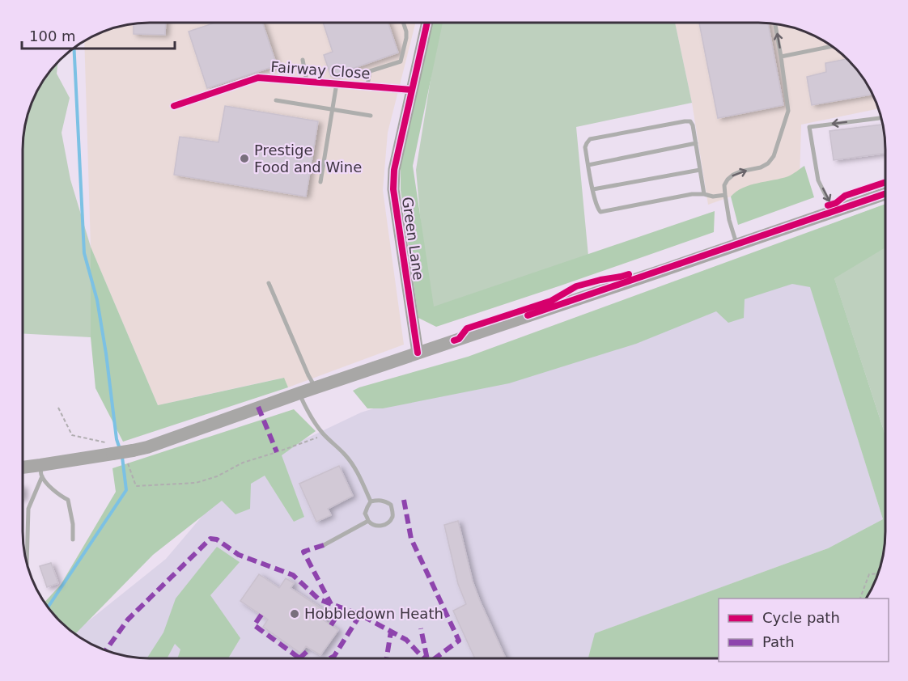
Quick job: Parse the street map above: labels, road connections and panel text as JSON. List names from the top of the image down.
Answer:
{
  "streets": {
    "street": ["Fairway Close", "Green Lane"]
  },
  "crossings": [
    ["Fairway Close", "Green Lane"]
  ],
  "places": ["Prestige Food and Wine", "Hobbledown Heath"],
  "legend": ["Cycle path", "Path"],
  "scale_bar": "100 m"
}
